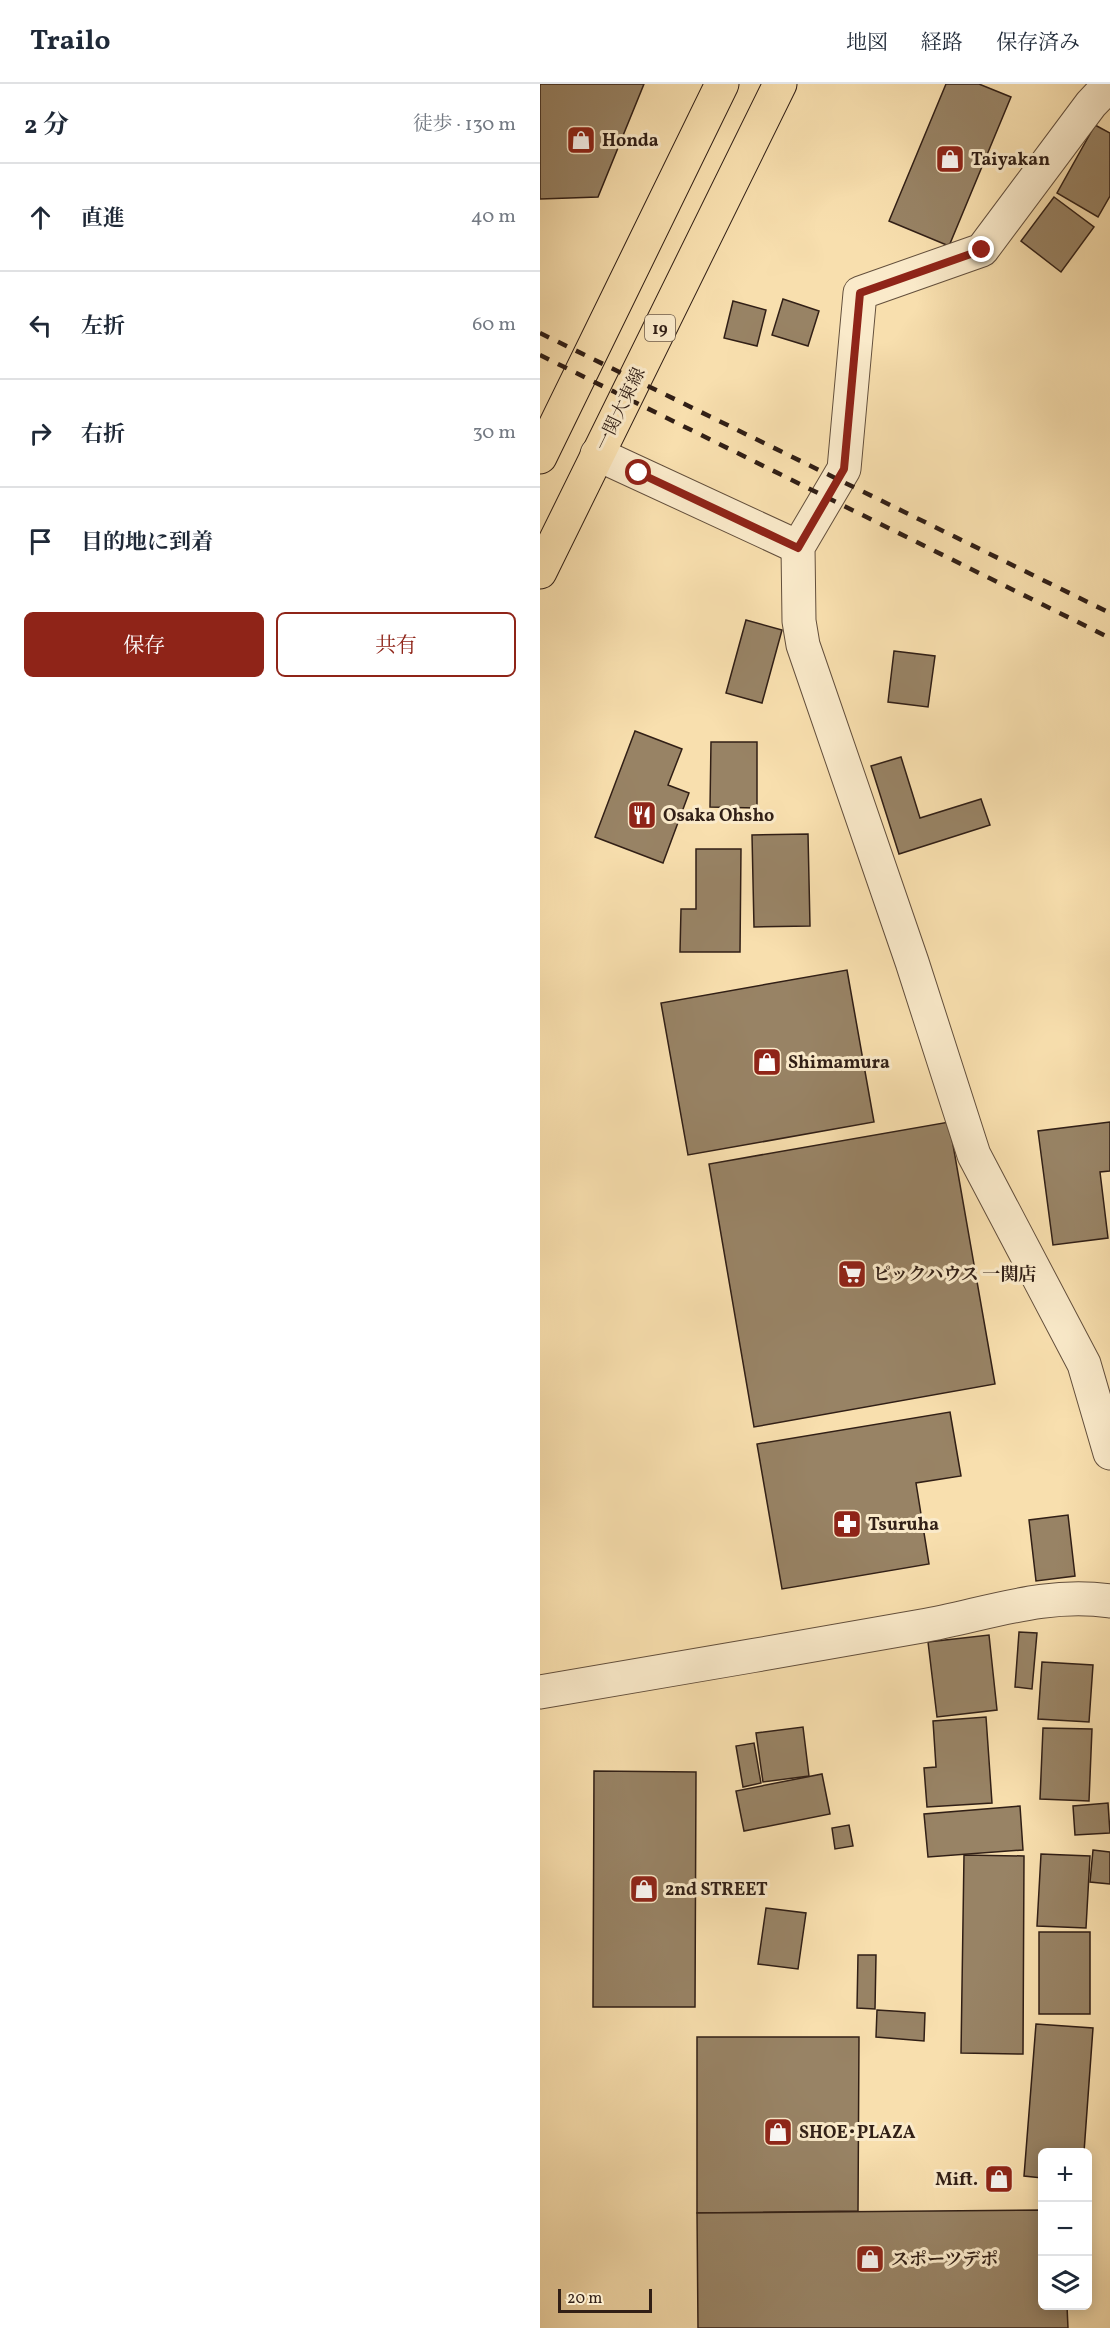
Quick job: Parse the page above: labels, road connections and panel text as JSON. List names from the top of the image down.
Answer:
{
  "streets": {
    "main road": ["19", "一関大東線"]
  },
  "places": {
    "shop": [
      "Honda",
      "Taiyakan",
      "Shimamura",
      "2nd STREET",
      "SHOE･PLAZA",
      "Mift.",
      "スポーツデポ"
    ],
    "restaurant": ["Osaka Ohsho"],
    "supermarket": ["ピックハウス 一関店"],
    "pharmacy": ["Tsuruha"]
  },
  "scale_bar": "20 m",
  "page": {
    "header": "Trailo",
    "nav": ["地図", "経路", "保存済み"],
    "heading": ["2 分", "徒歩 · 130 m"],
    "list": [
      ["直進", "40 m"],
      ["左折", "60 m"],
      ["右折", "30 m"],
      "目的地に到着"
    ],
    "buttons": ["保存", "共有"],
    "map_buttons": ["+", "−"],
    "scale": "20 m"
  }
}
